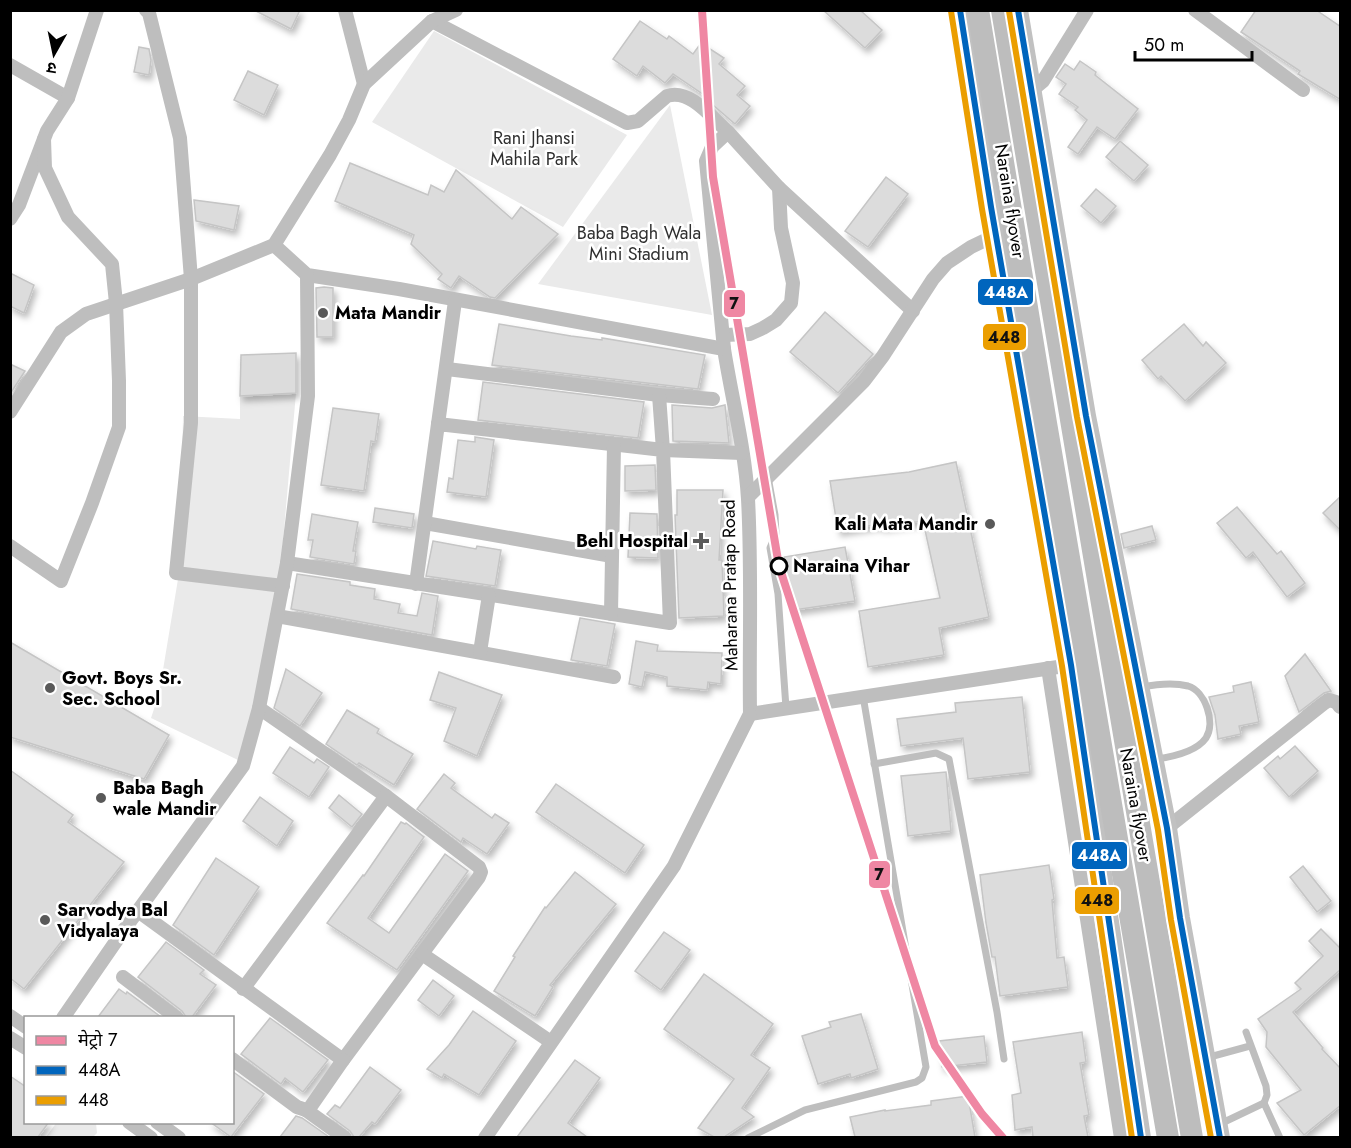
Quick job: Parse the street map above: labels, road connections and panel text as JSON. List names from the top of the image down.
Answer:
{
  "streets": {
    "main road": ["Naraina flyover"],
    "street": ["Maharana Pratap Road"]
  },
  "parks": ["Rani Jhansi Mahila Park", "Baba Bagh Wala Mini Stadium"],
  "places": {
    "other": [
      "Mata Mandir",
      "Kali Mata Mandir",
      "Naraina Vihar",
      "Govt. Boys Sr. Sec. School",
      "Baba Bagh wale Mandir",
      "Sarvodya Bal Vidyalaya"
    ],
    "health": ["Behl Hospital"]
  },
  "lines": ["metro line 7", "transit line 448A", "transit line 448"],
  "legend": ["मेट्रो 7", "448A", "448"],
  "scale_bar": "50 m",
  "north": "bottom"
}
